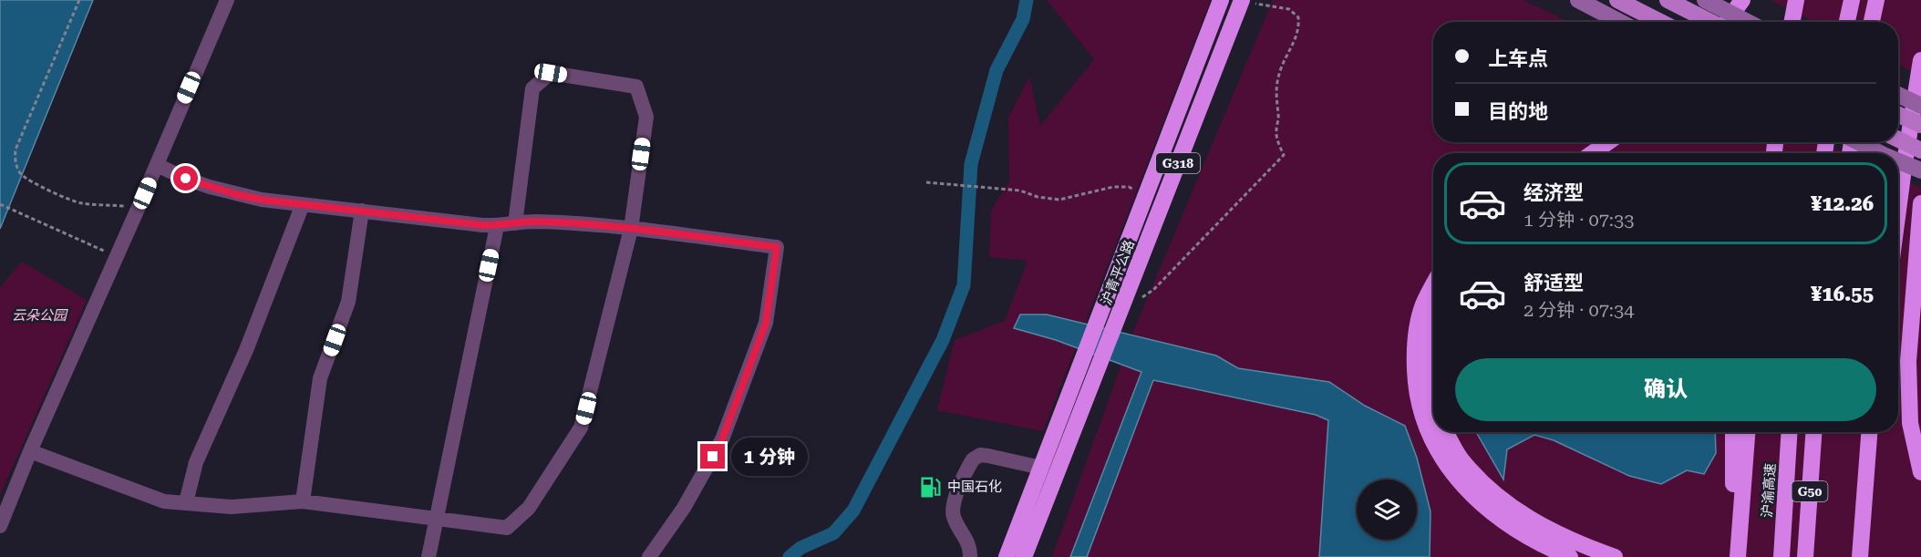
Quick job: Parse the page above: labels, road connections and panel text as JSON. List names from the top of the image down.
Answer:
{
  "streets": {
    "highway": [
      "G318",
      "沪青平公路",
      "沪渝高速",
      "G50"
    ]
  },
  "parks": ["云朵公园"],
  "places": {
    "fuel station": ["中国石化"]
  },
  "page": {
    "banner": ["上车点", "目的地"],
    "list": [
      {
        "name": "经济型",
        "note": "1 分钟 · 07:33",
        "value": "¥12.26"
      },
      {
        "name": "舒适型",
        "note": "2 分钟 · 07:34",
        "value": "¥16.55"
      }
    ],
    "buttons": "确认",
    "bubble": "1 分钟"
  }
}
